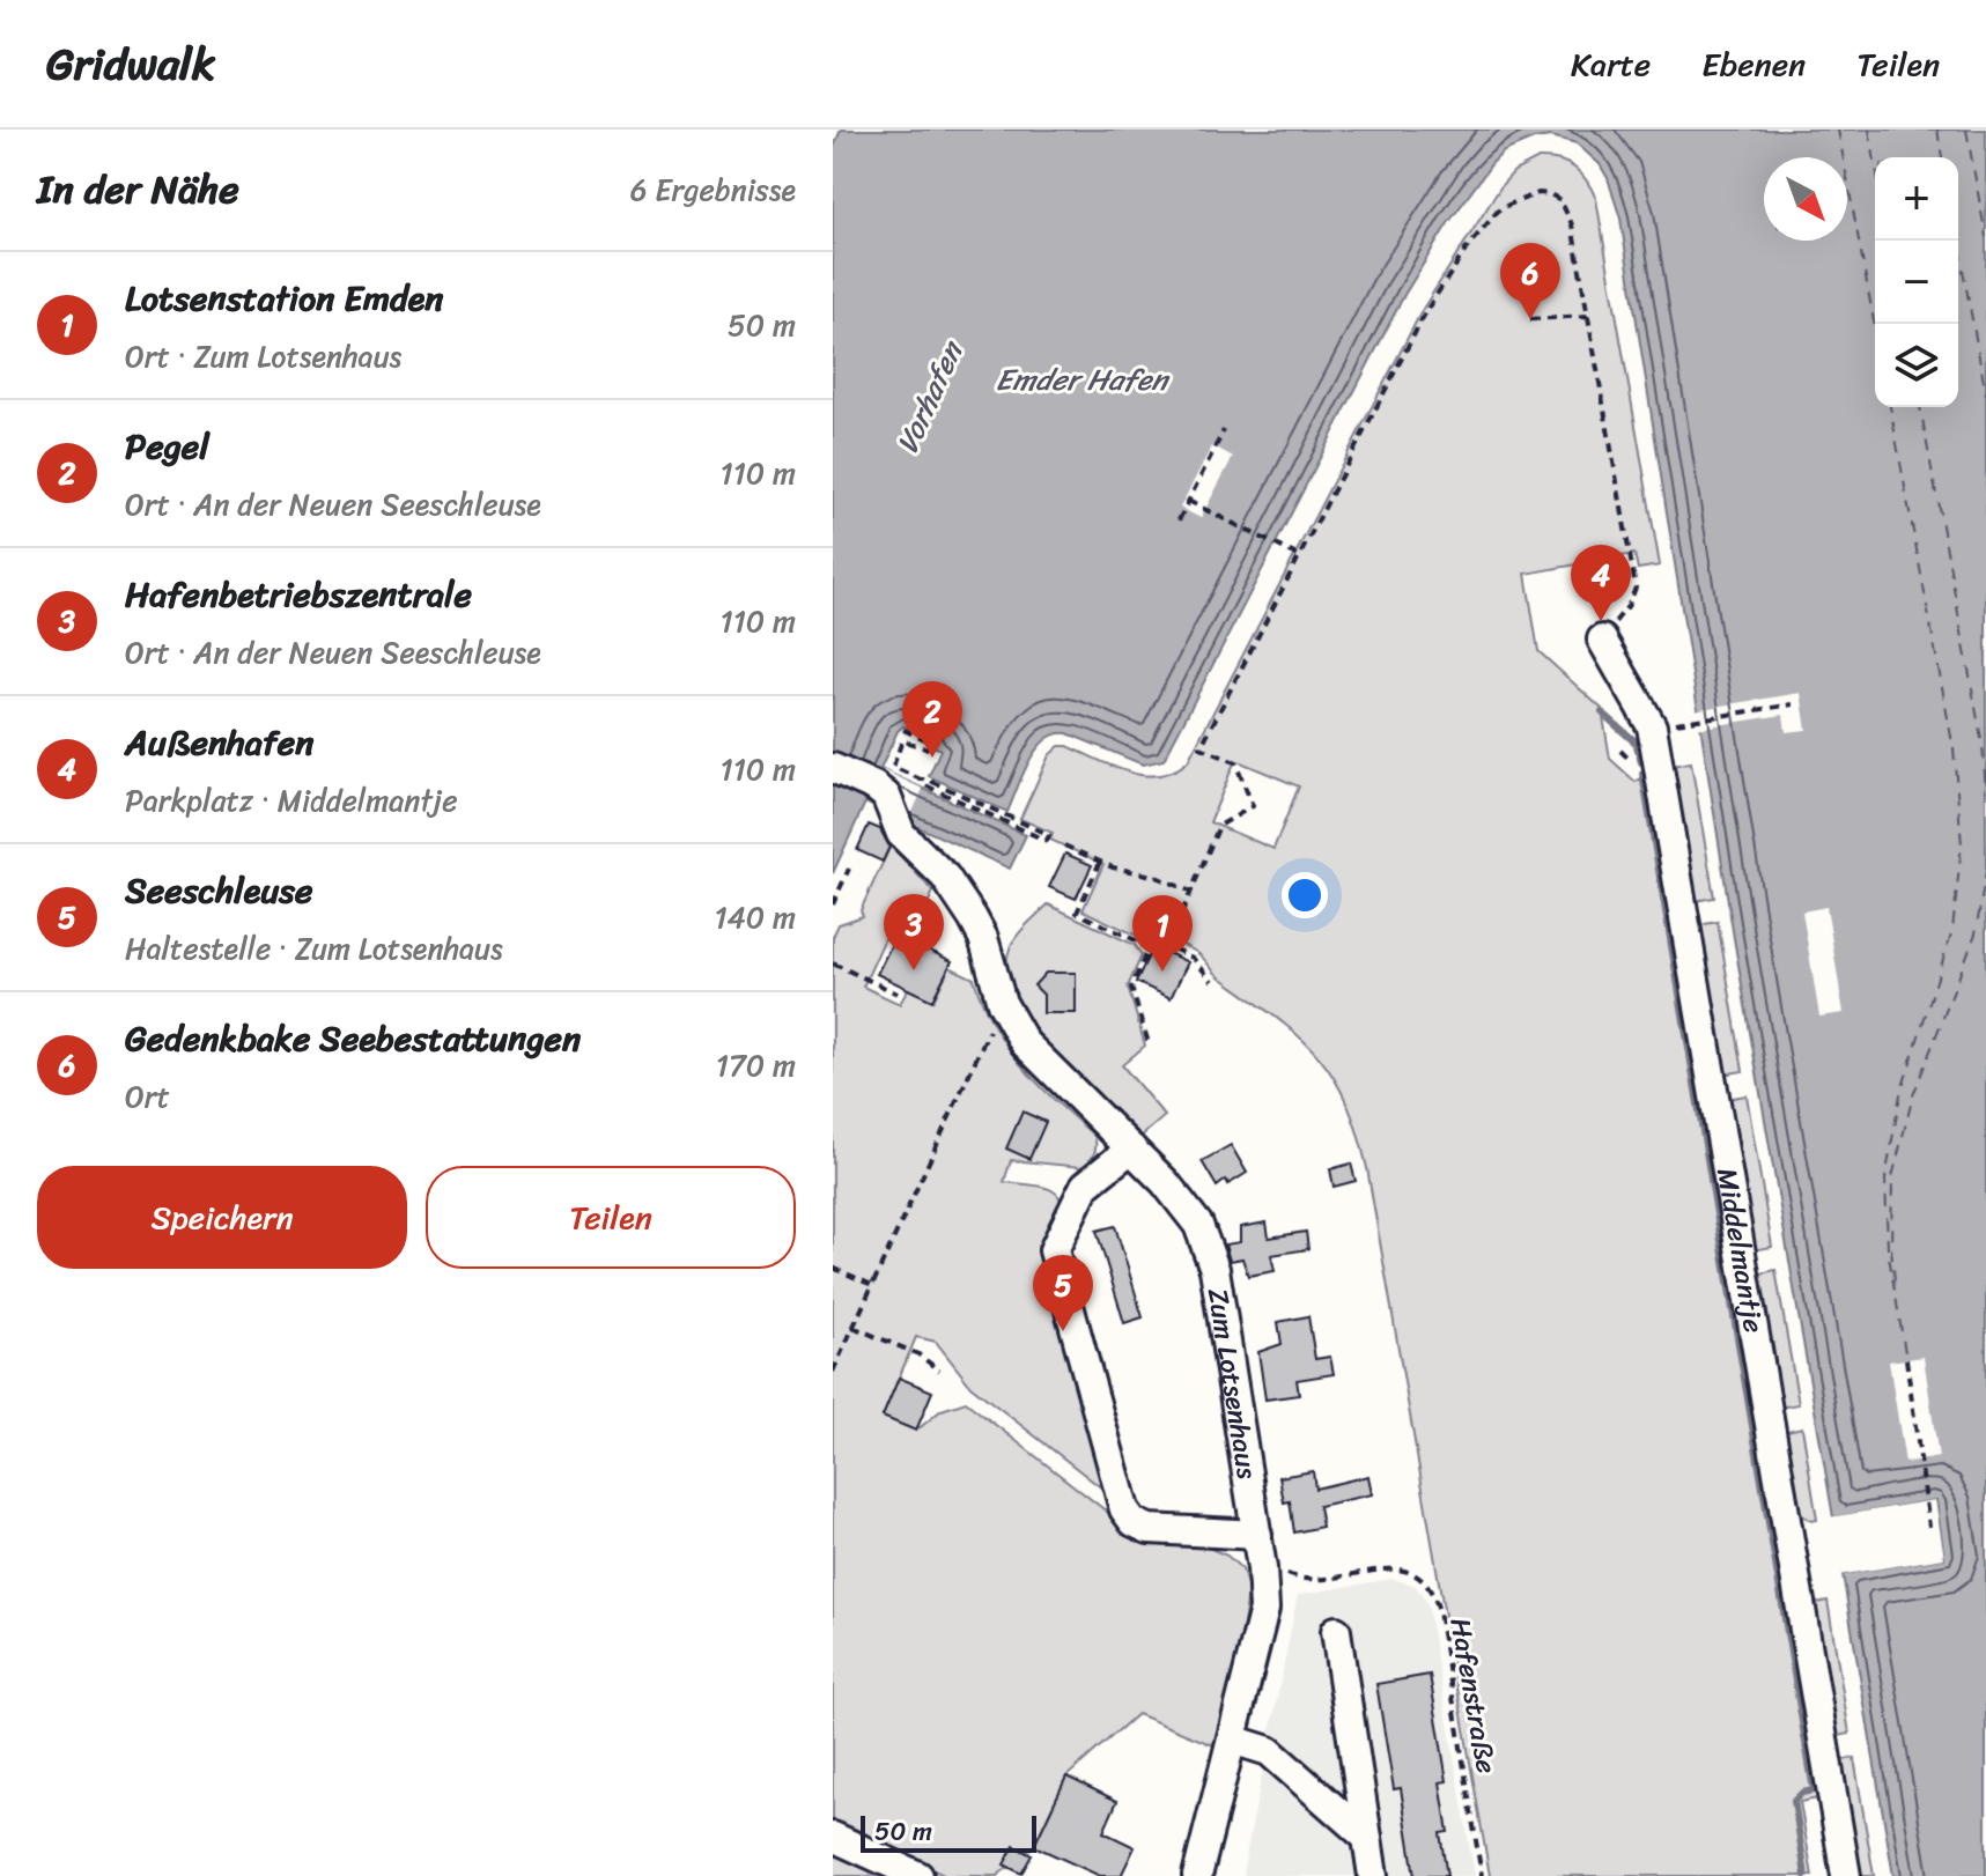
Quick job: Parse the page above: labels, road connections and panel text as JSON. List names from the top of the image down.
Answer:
{
  "streets": {
    "street": ["Middelmantje", "Zum Lotsenhaus"],
    "path": ["Hafenstraße"]
  },
  "crossings": [
    ["Zum Lotsenhaus", "Hafenstraße"]
  ],
  "water": ["Emder Hafen", "Vorhafen"],
  "scale_bar": "50 m",
  "north": "bottom right",
  "page": {
    "header": "Gridwalk",
    "nav": ["Karte", "Ebenen", "Teilen"],
    "heading": ["In der Nähe", "6 Ergebnisse"],
    "map_buttons": ["+", "−"],
    "pins": [
      "6",
      "4",
      "2",
      "3",
      "1",
      "5"
    ],
    "list": [
      {
        "mark": "1",
        "name": "Lotsenstation Emden",
        "note": "Ort · Zum Lotsenhaus",
        "value": "50 m"
      },
      {
        "mark": "2",
        "name": "Pegel",
        "note": "Ort · An der Neuen Seeschleuse",
        "value": "110 m"
      },
      {
        "mark": "3",
        "name": "Hafenbetriebszentrale",
        "note": "Ort · An der Neuen Seeschleuse",
        "value": "110 m"
      },
      {
        "mark": "4",
        "name": "Außenhafen",
        "note": "Parkplatz · Middelmantje",
        "value": "110 m"
      },
      {
        "mark": "5",
        "name": "Seeschleuse",
        "note": "Haltestelle · Zum Lotsenhaus",
        "value": "140 m"
      },
      {
        "mark": "6",
        "name": "Gedenkbake Seebestattungen",
        "note": "Ort",
        "value": "170 m"
      }
    ],
    "buttons": ["Speichern", "Teilen"],
    "scale": "50 m"
  }
}
